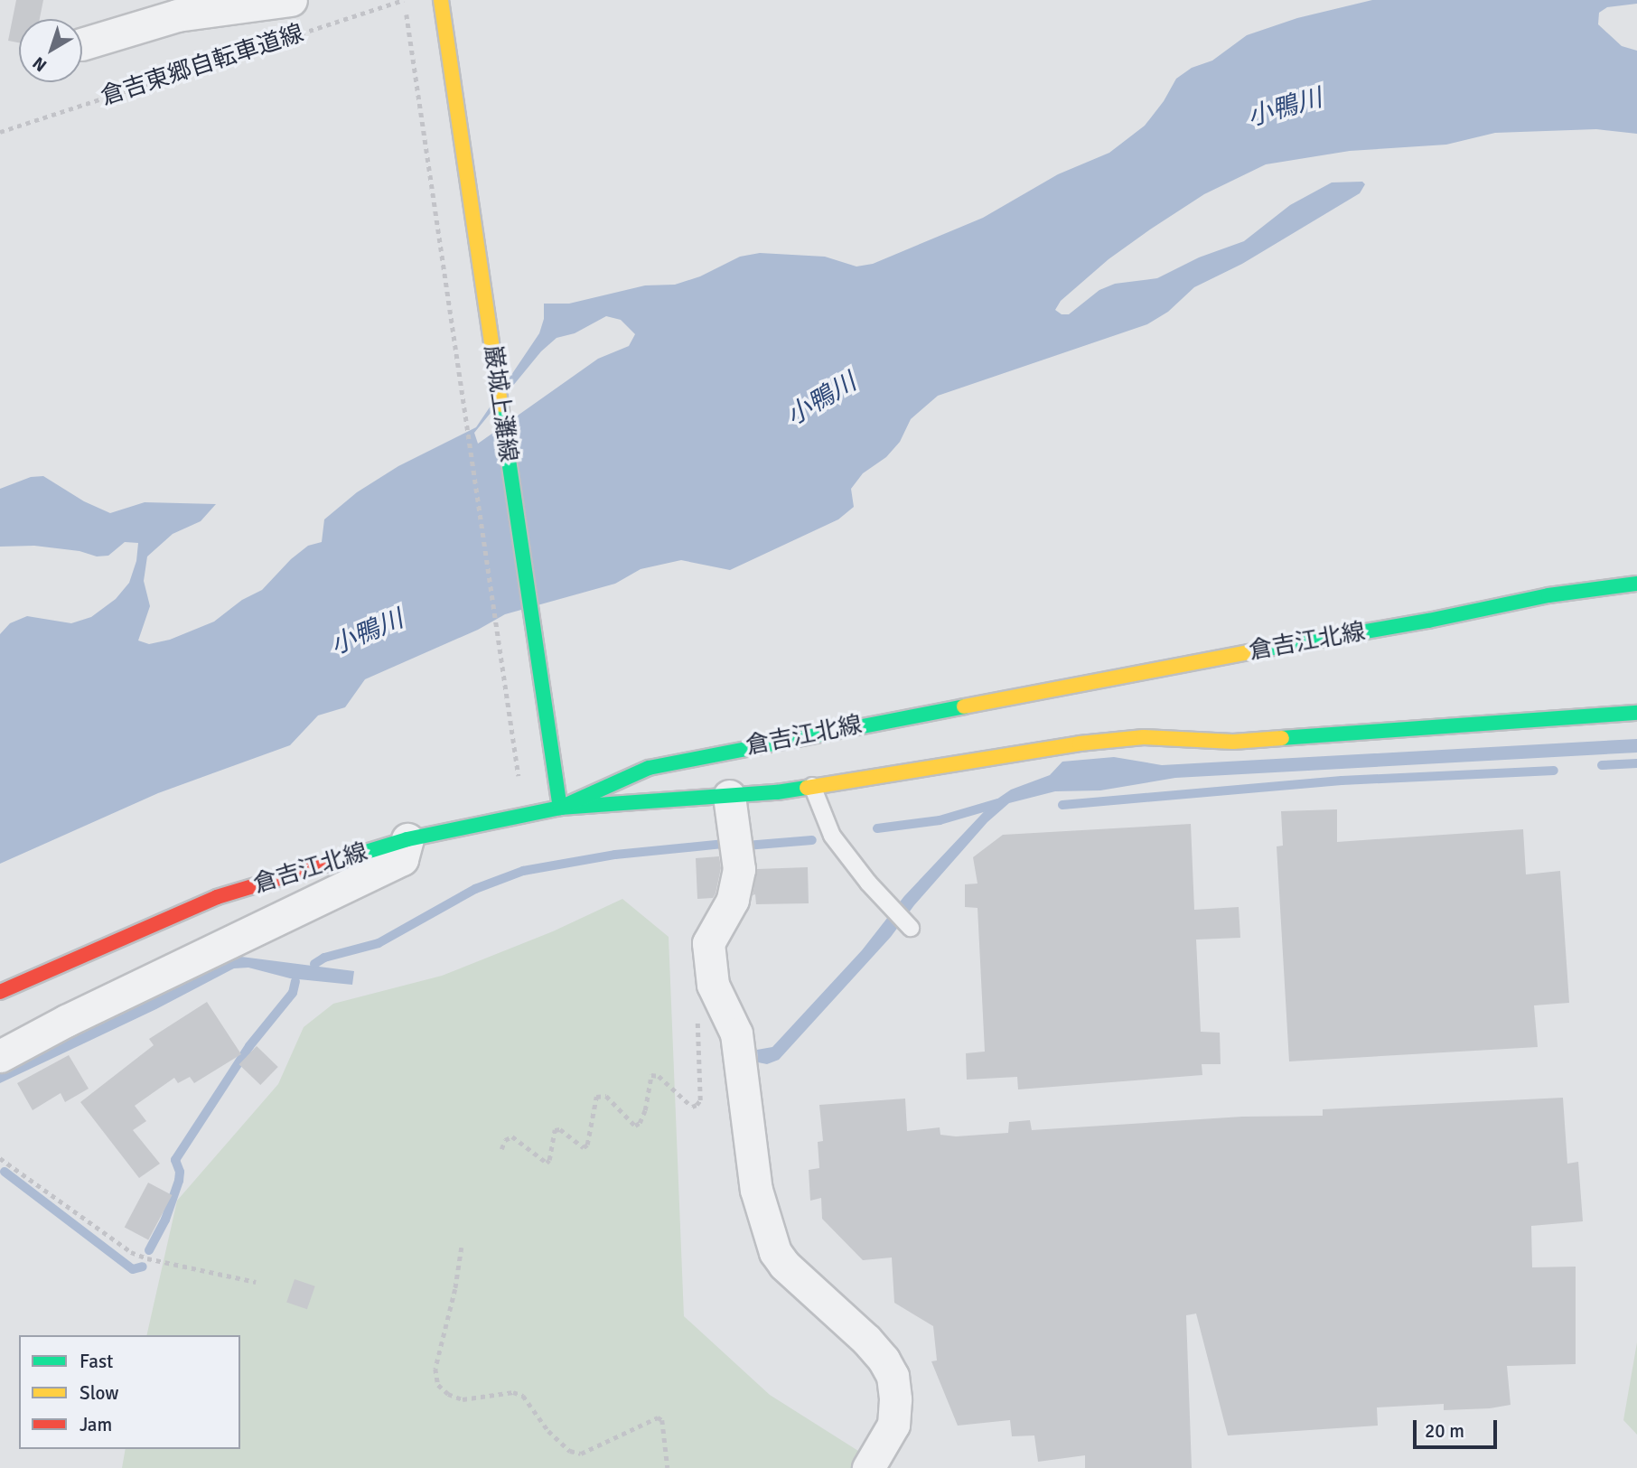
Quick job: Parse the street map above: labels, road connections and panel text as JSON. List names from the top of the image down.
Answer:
{
  "streets": {
    "main road": ["巌城上灘線", "倉吉江北線"],
    "path": ["倉吉東郷自転車道線"]
  },
  "crossings": [
    ["巌城上灘線", "倉吉江北線"]
  ],
  "water": ["小鴨川"],
  "legend": ["Fast", "Slow", "Jam"],
  "scale_bar": "20 m",
  "north": "bottom left"
}
